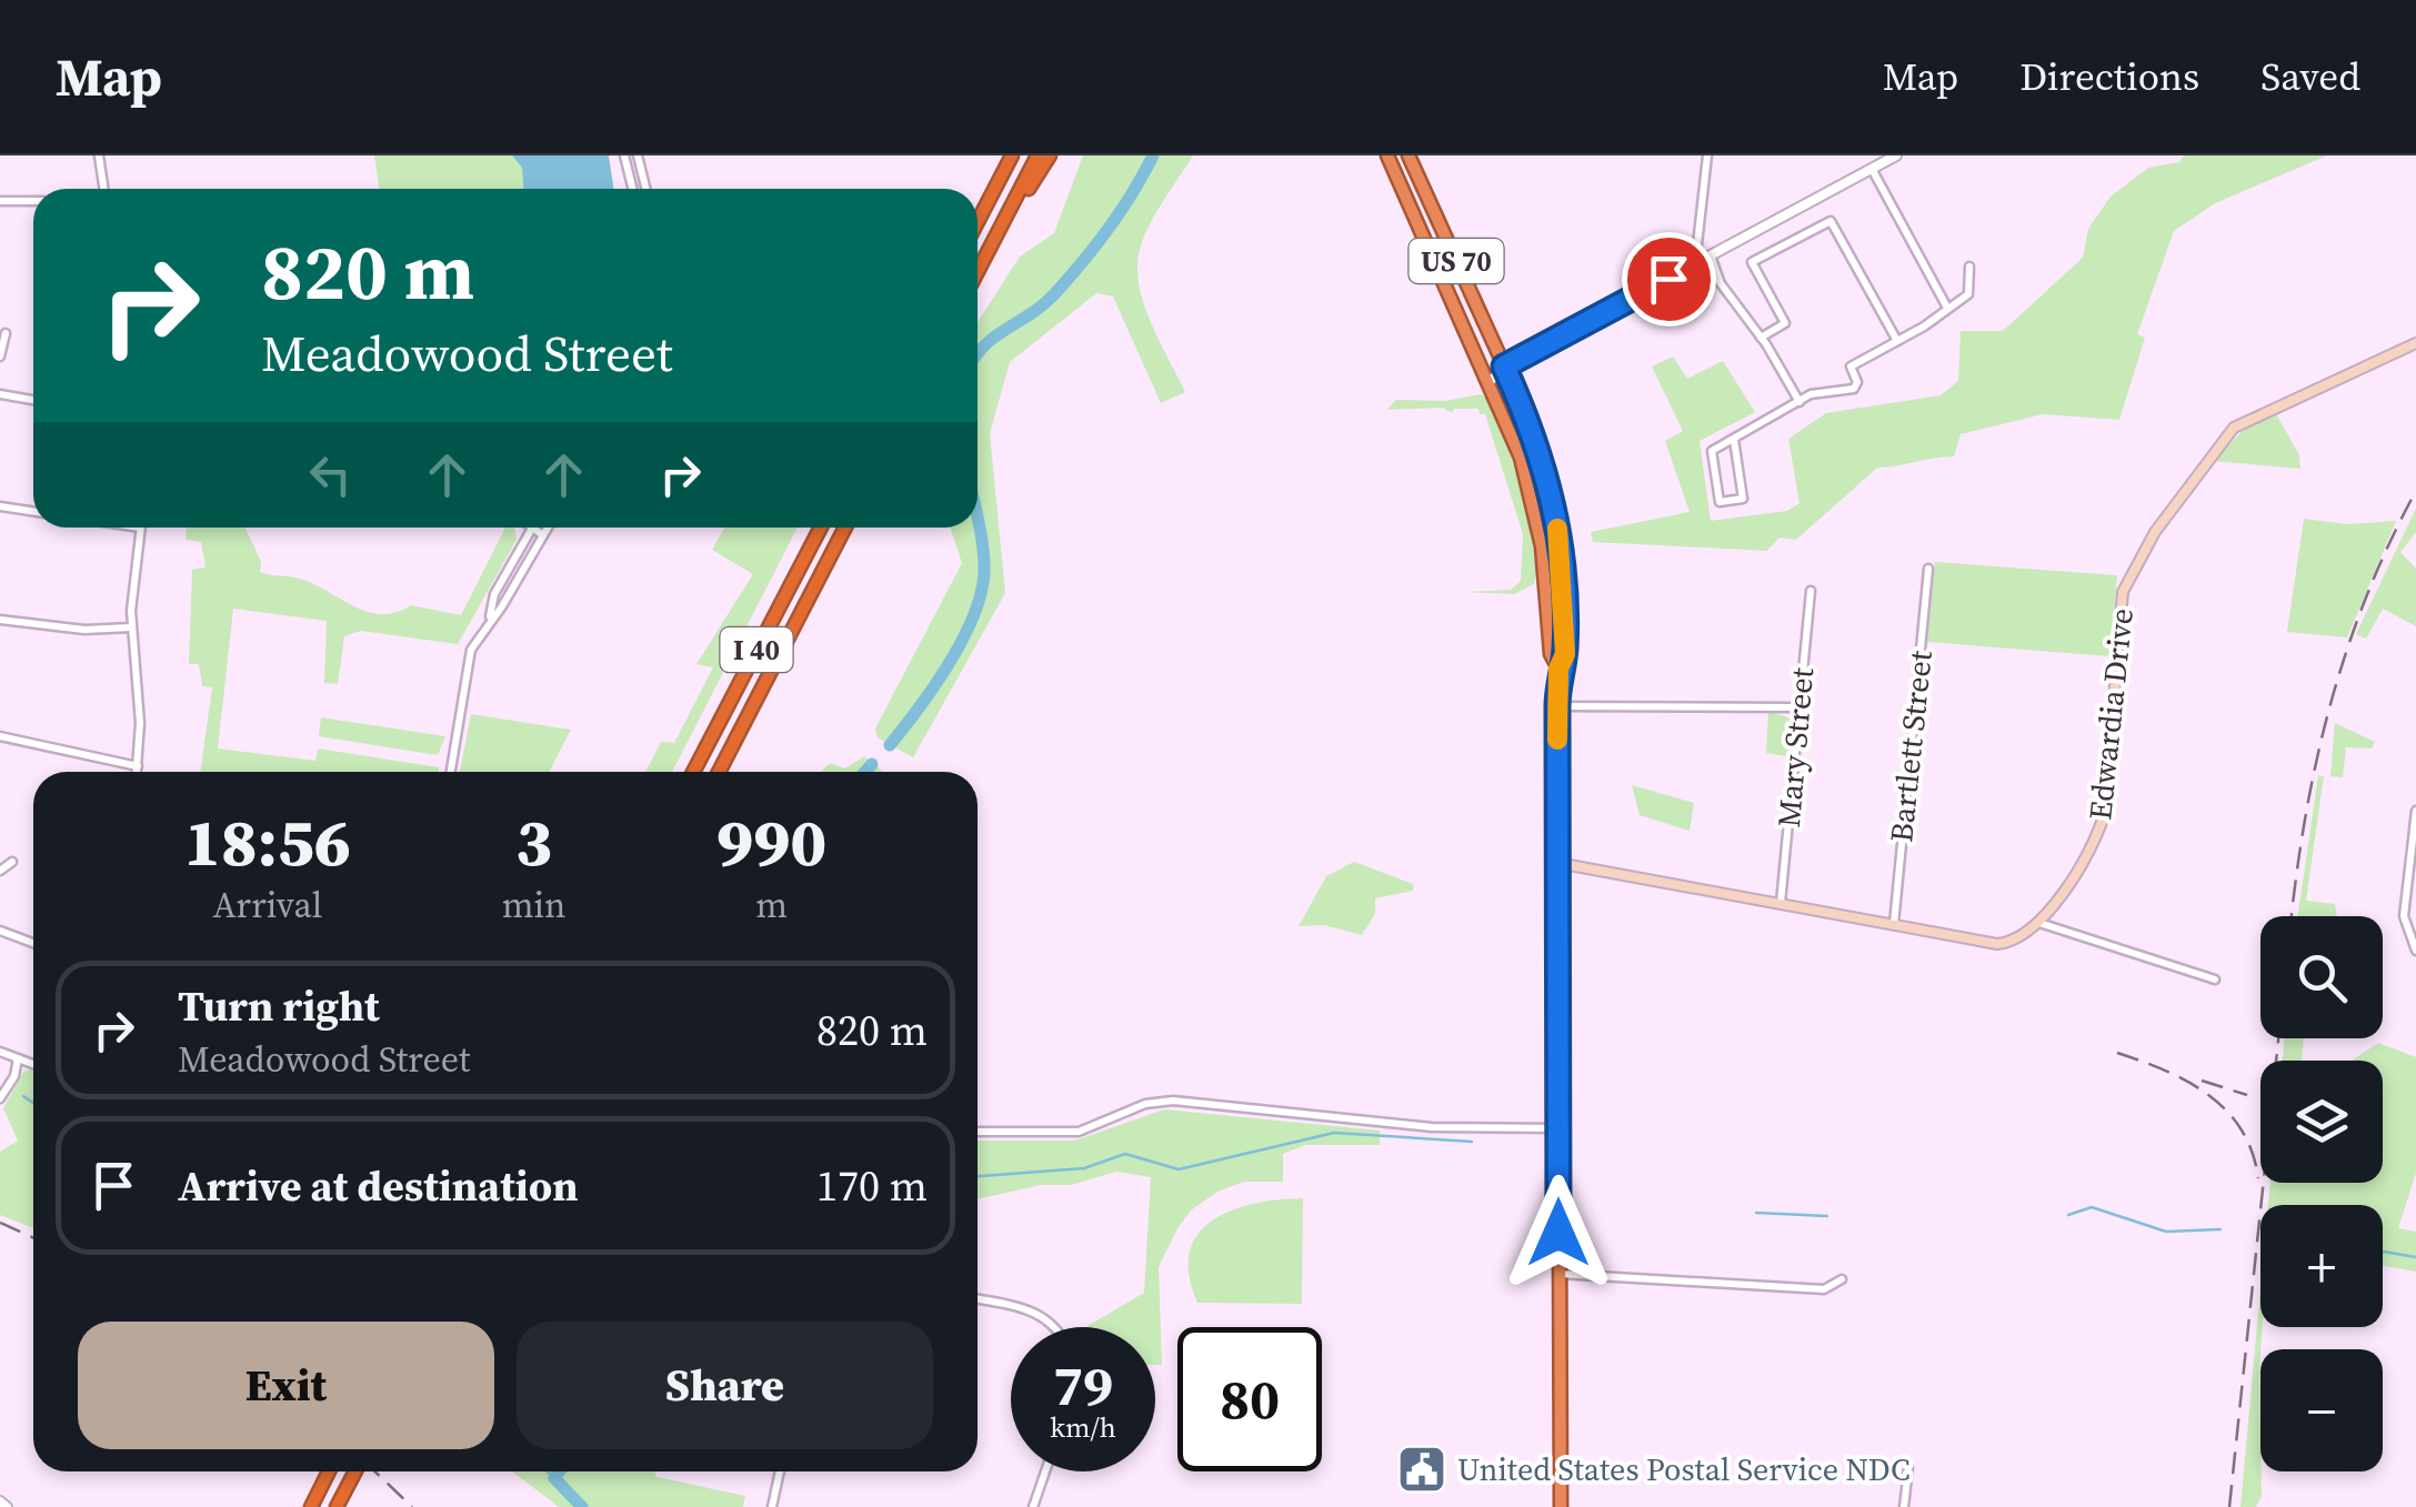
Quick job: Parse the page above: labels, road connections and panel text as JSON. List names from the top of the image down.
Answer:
{
  "streets": {
    "highway": ["US 70", "I 40"],
    "main road": ["Edwardia Drive"],
    "street": ["Bartlett Street", "Mary Street"]
  },
  "places": {
    "public building": ["United States Postal Service NDC"]
  },
  "page": {
    "header": "Map",
    "nav": ["Map", "Directions", "Saved"],
    "turn": ["820 m", "Meadowood Street"],
    "eta": [
      "18:56",
      "Arrival",
      "3",
      "min",
      "990",
      "m"
    ],
    "map_buttons": ["+", "−"],
    "list": [
      {
        "name": "Turn right",
        "note": "Meadowood Street",
        "value": "820 m"
      },
      {
        "name": "Arrive at destination",
        "value": "170 m"
      }
    ],
    "buttons": ["Exit", "Share"],
    "speed": "79 km/h",
    "limit": "80"
  }
}
